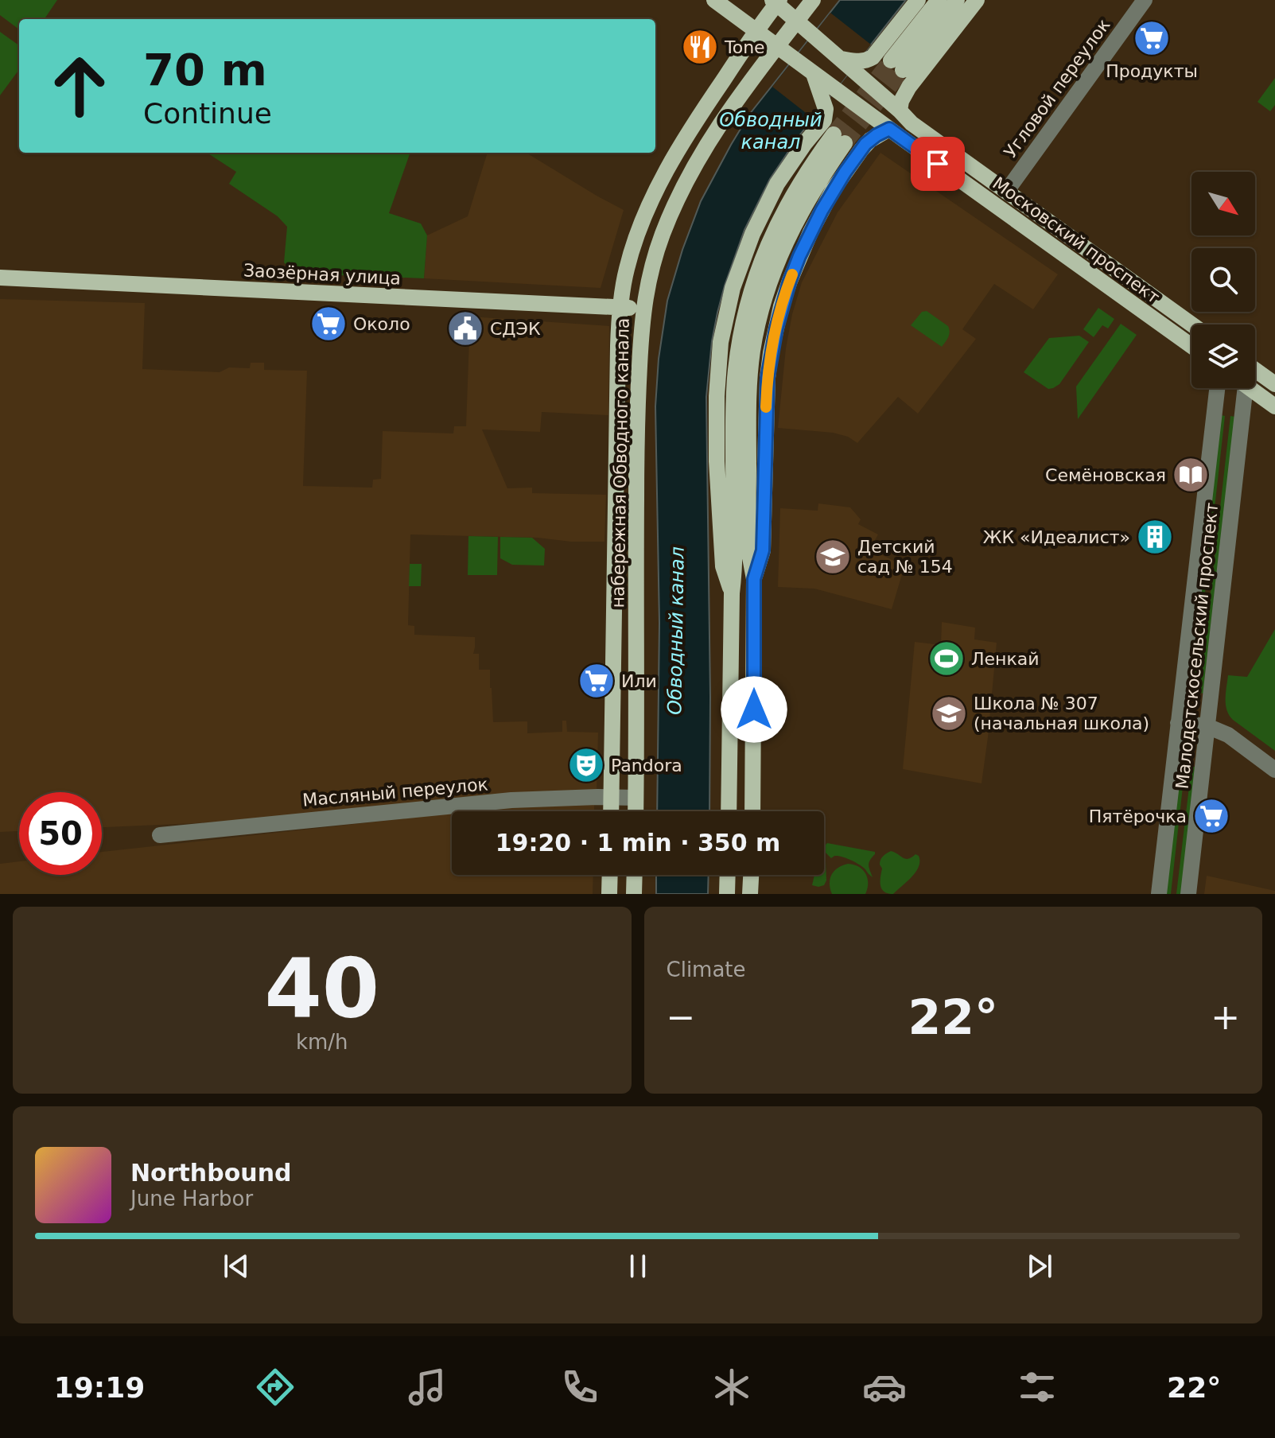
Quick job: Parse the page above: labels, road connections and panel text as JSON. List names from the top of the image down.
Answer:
{
  "streets": {
    "main road": ["Московский проспект", "Заозёрная улица", "набережная Обводного канала"],
    "street": ["Угловой переулок", "Малодетскосельский проспект", "Масляный переулок"]
  },
  "crossings": [
    ["Угловой переулок", "Московский проспект"],
    ["Московский проспект", "набережная Обводного канала"],
    ["Заозёрная улица", "набережная Обводного канала"],
    ["набережная Обводного канала", "Масляный переулок"]
  ],
  "water": ["Обводный канал"],
  "places": {
    "supermarket": [
      "Продукты",
      "Около",
      "Или",
      "Пятёрочка"
    ],
    "restaurant": ["Tone"],
    "public building": ["СДЭК"],
    "library": ["Семёновская"],
    "building": ["ЖК «Идеалист»"],
    "school or university": ["Детский сад № 154", "Школа № 307 (начальная школа)"],
    "sports": ["Ленкай"],
    "theatre": ["Pandora"]
  },
  "north": "bottom right",
  "page": {
    "turn": ["70 m", "Continue"],
    "limit": "50",
    "trip": "19:20 · 1 min · 350 m",
    "tile": [
      ["40", "km/h"],
      "Climate"
    ],
    "heat": ["−", "22°", "+"],
    "song": ["Northbound", "June Harbor"],
    "tabs": ["19:19", "22°"]
  }
}
